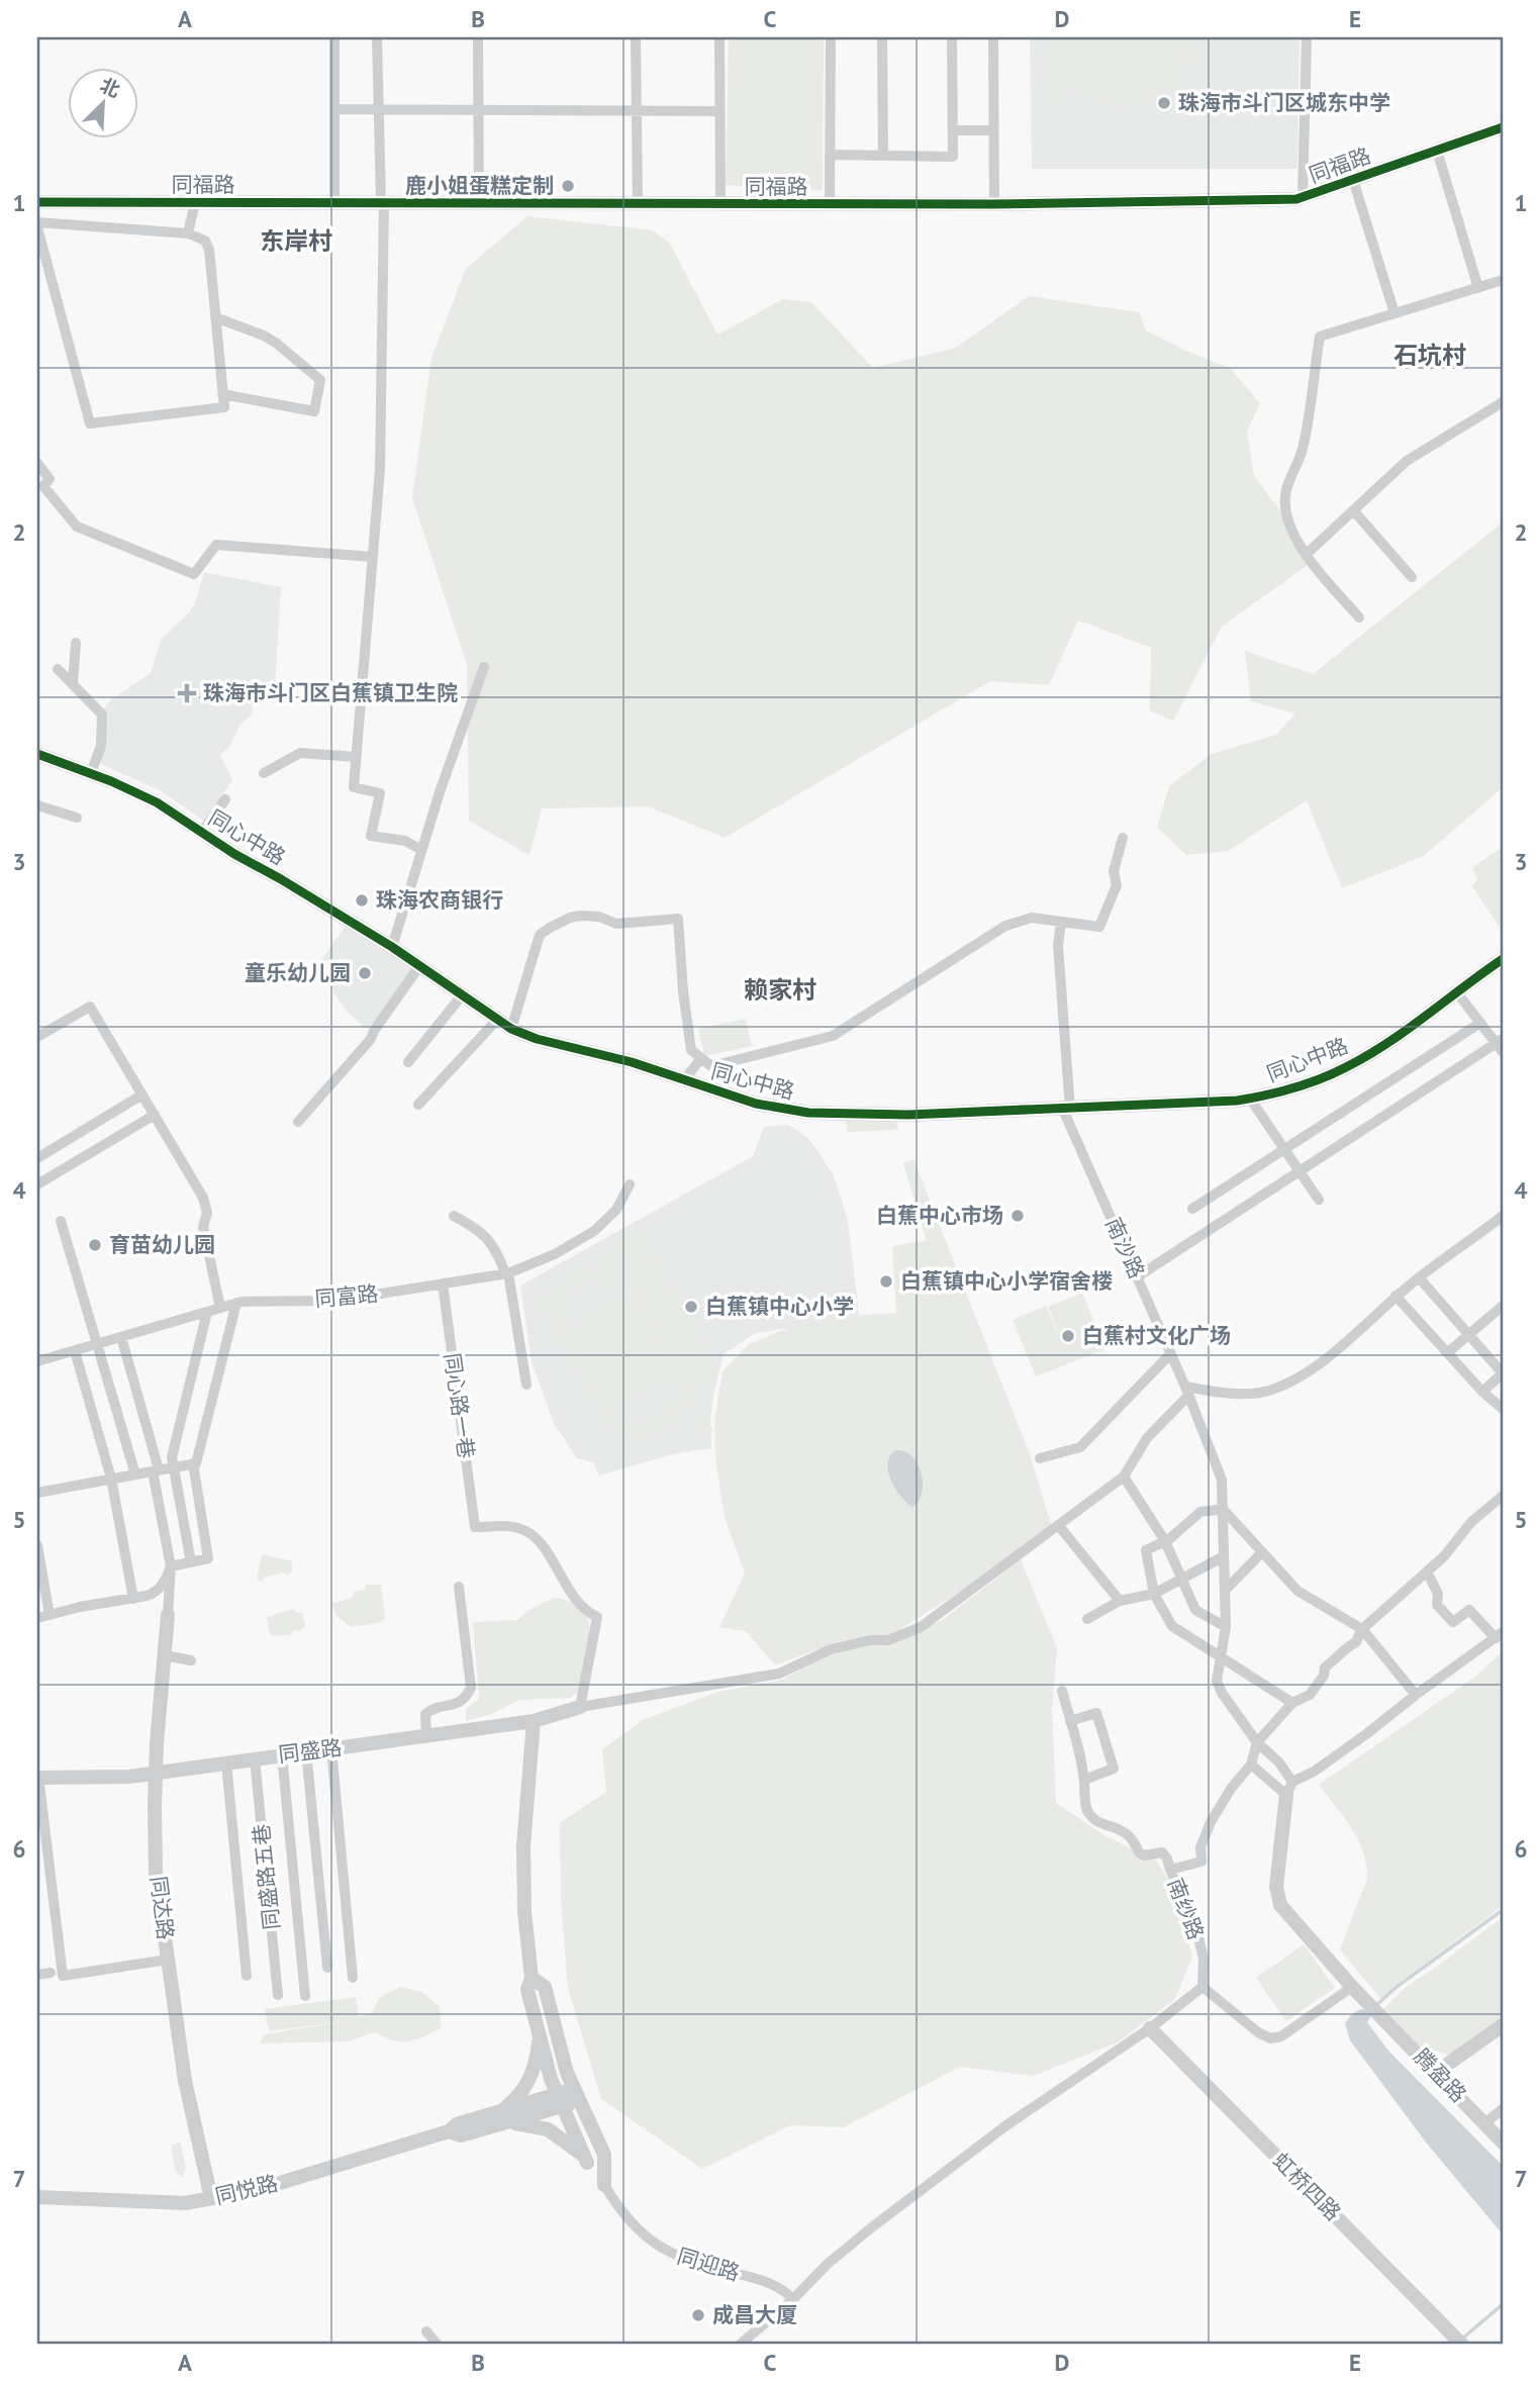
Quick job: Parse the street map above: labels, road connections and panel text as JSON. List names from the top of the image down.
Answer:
{
  "streets": {
    "street": [
      "同福路",
      "同心中路",
      "南沙路",
      "同富路",
      "同心路一巷",
      "同盛路",
      "同盛路五巷",
      "同达路",
      "南纱路",
      "腾盈路",
      "虹桥四路",
      "同悦路",
      "同迎路"
    ]
  },
  "crossings": [
    ["同心中路", "南沙路"],
    ["南沙路", "南纱路"],
    ["南沙路", "腾盈路"],
    ["同富路", "同心路一巷"],
    ["同心路一巷", "同盛路"],
    ["同盛路", "同盛路五巷"],
    ["同盛路", "同达路"],
    ["同达路", "同悦路"]
  ],
  "districts": ["东岸村", "石坑村", "赖家村"],
  "places": {
    "other": [
      "珠海市斗门区城东中学",
      "鹿小姐蛋糕定制",
      "珠海农商银行",
      "童乐幼儿园",
      "白蕉中心市场",
      "育苗幼儿园",
      "白蕉镇中心小学宿舍楼",
      "白蕉镇中心小学",
      "白蕉村文化广场",
      "成昌大厦"
    ],
    "health": ["珠海市斗门区白蕉镇卫生院"]
  },
  "north": "top right",
  "grid": {
    "columns": [
      "A",
      "B",
      "C",
      "D",
      "E"
    ],
    "rows": [
      "1",
      "2",
      "3",
      "4",
      "5",
      "6",
      "7"
    ]
  }
}
